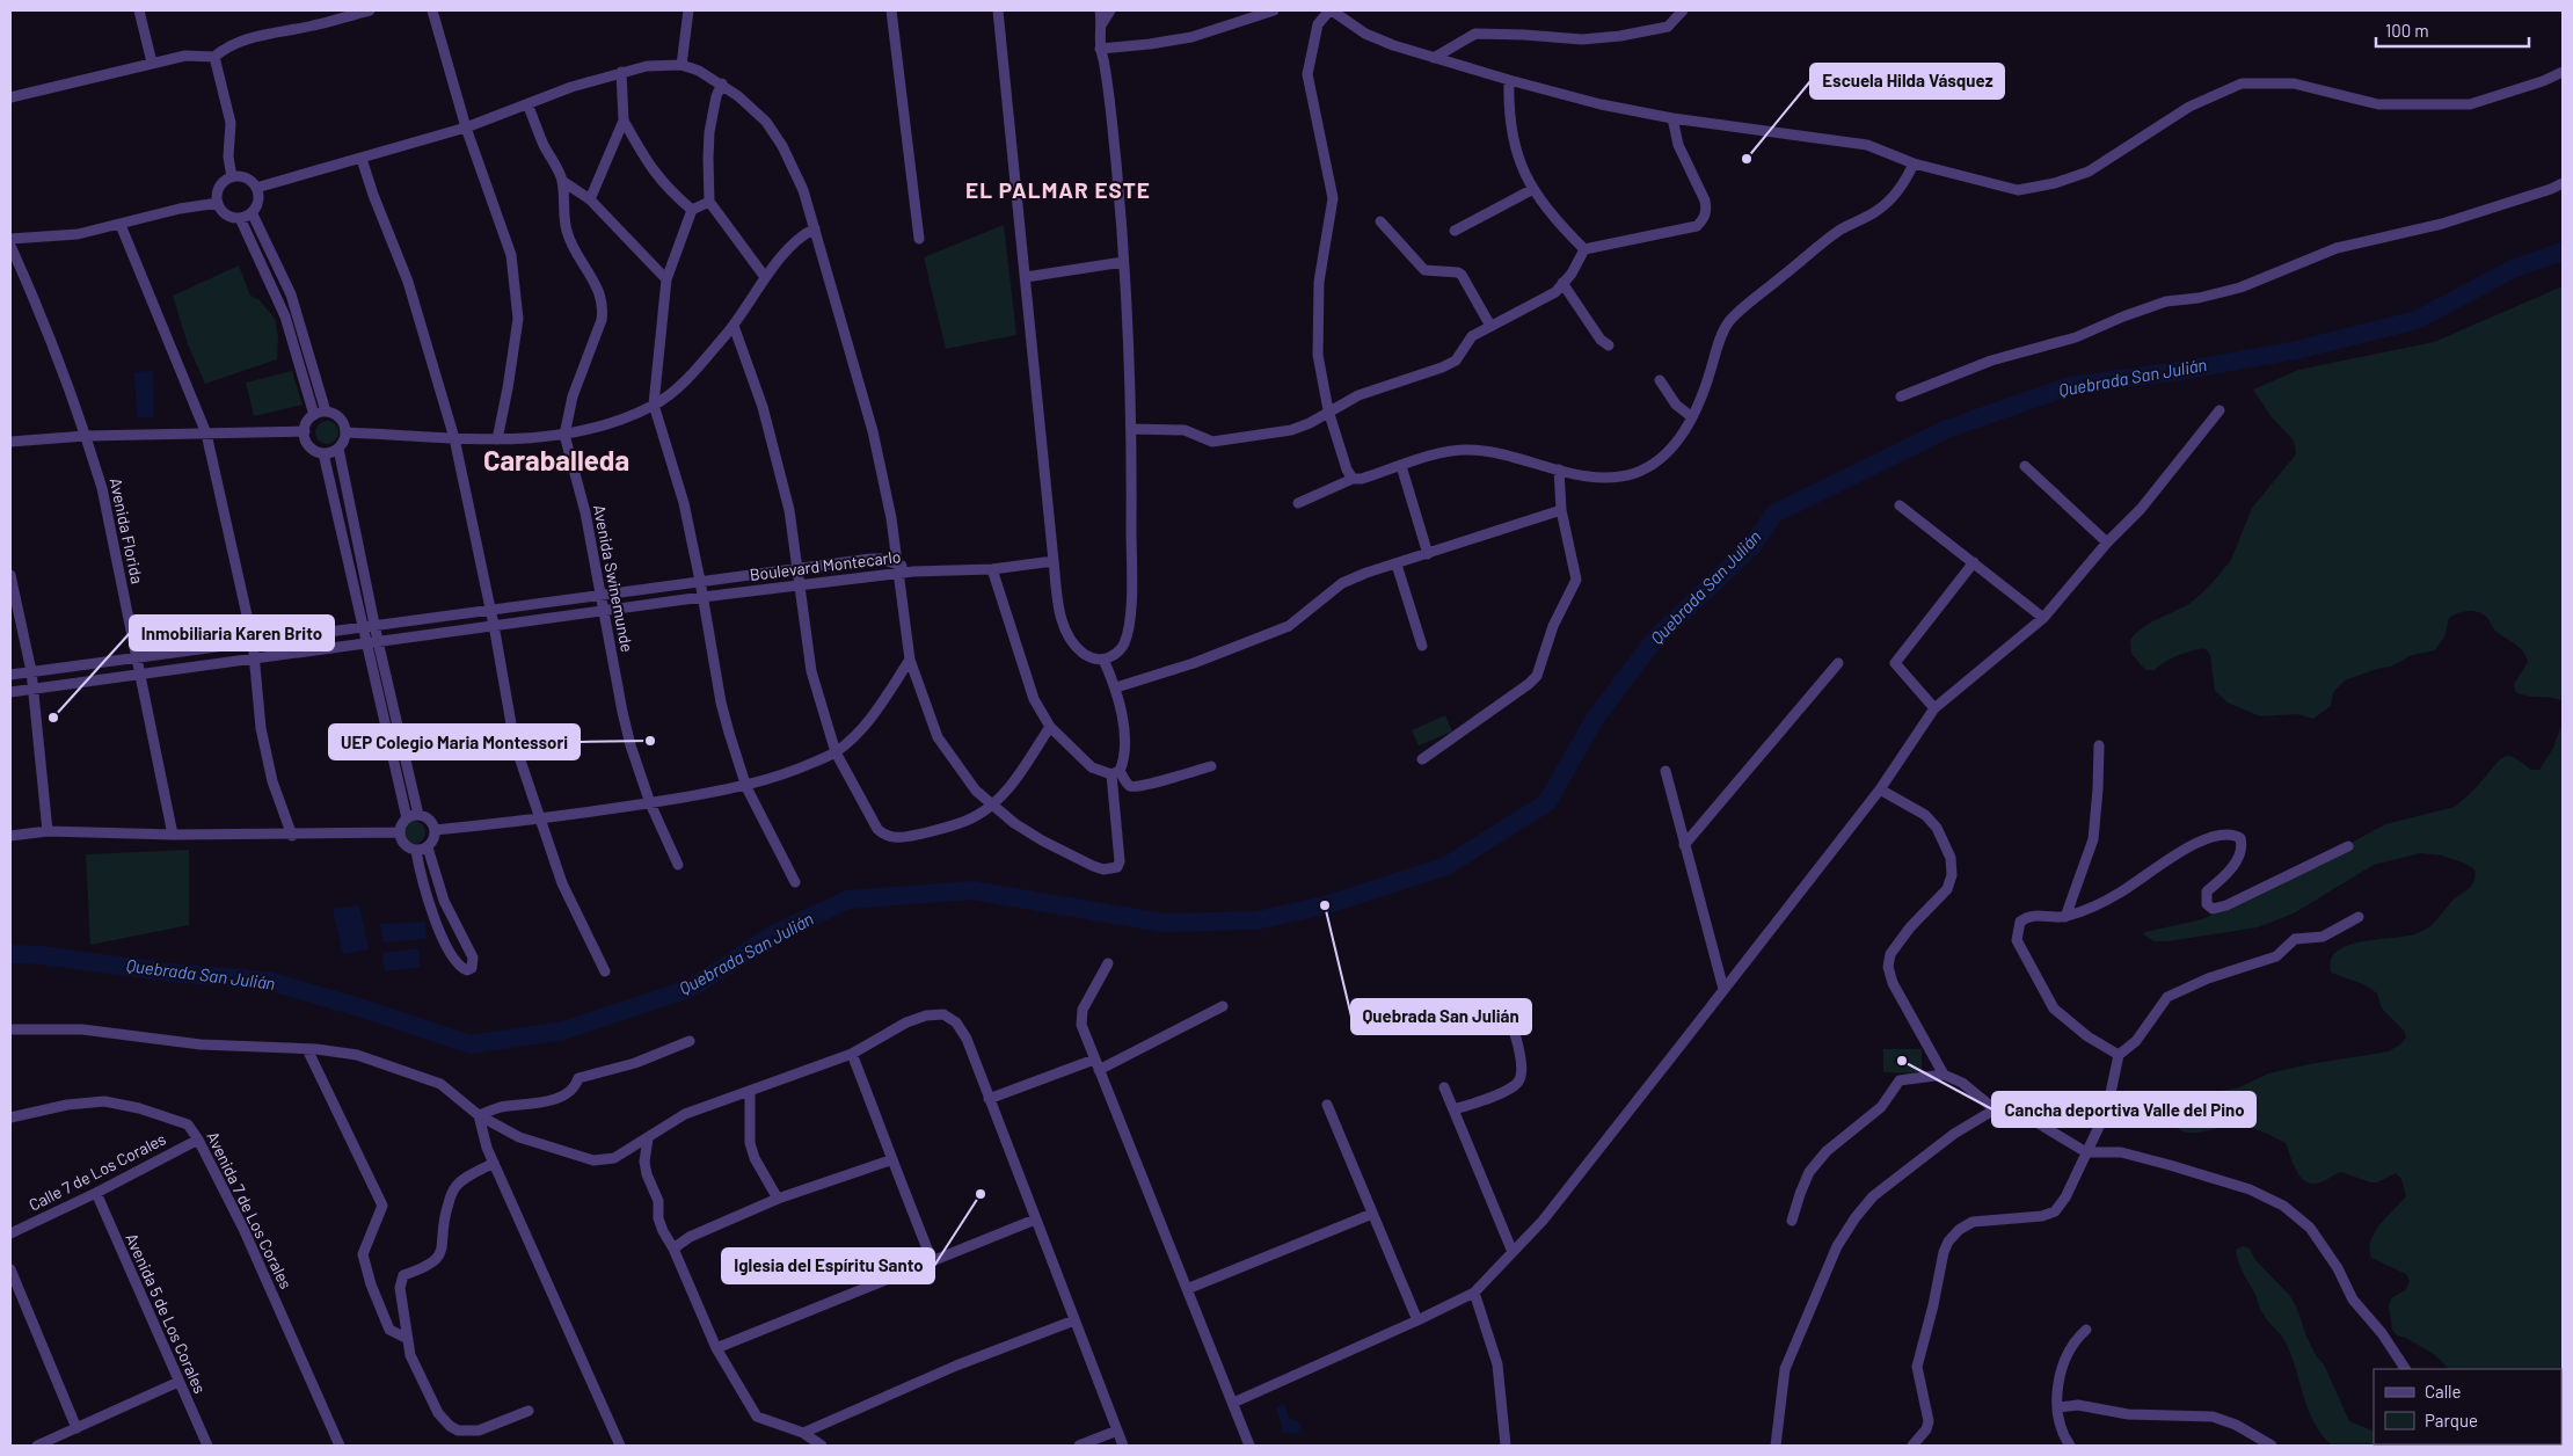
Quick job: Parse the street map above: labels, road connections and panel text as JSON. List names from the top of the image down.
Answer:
{
  "streets": {
    "street": [
      "Avenida Florida",
      "Boulevard Montecarlo",
      "Avenida Swinemunde",
      "Calle 7 de Los Corales",
      "Avenida 7 de Los Corales",
      "Avenida 5 de Los Corales"
    ]
  },
  "crossings": [
    ["Avenida Florida", "Boulevard Montecarlo"],
    ["Boulevard Montecarlo", "Avenida Swinemunde"],
    ["Calle 7 de Los Corales", "Avenida 7 de Los Corales"],
    ["Calle 7 de Los Corales", "Avenida 5 de Los Corales"]
  ],
  "districts": ["EL PALMAR ESTE", "Caraballeda"],
  "water": ["Quebrada San Julián"],
  "places": [
    "Escuela Hilda Vásquez",
    "Inmobiliaria Karen Brito",
    "UEP Colegio Maria Montessori",
    "Quebrada San Julián",
    "Cancha deportiva Valle del Pino",
    "Iglesia del Espíritu Santo"
  ],
  "legend": ["Calle", "Parque"],
  "scale_bar": "100 m"
}
